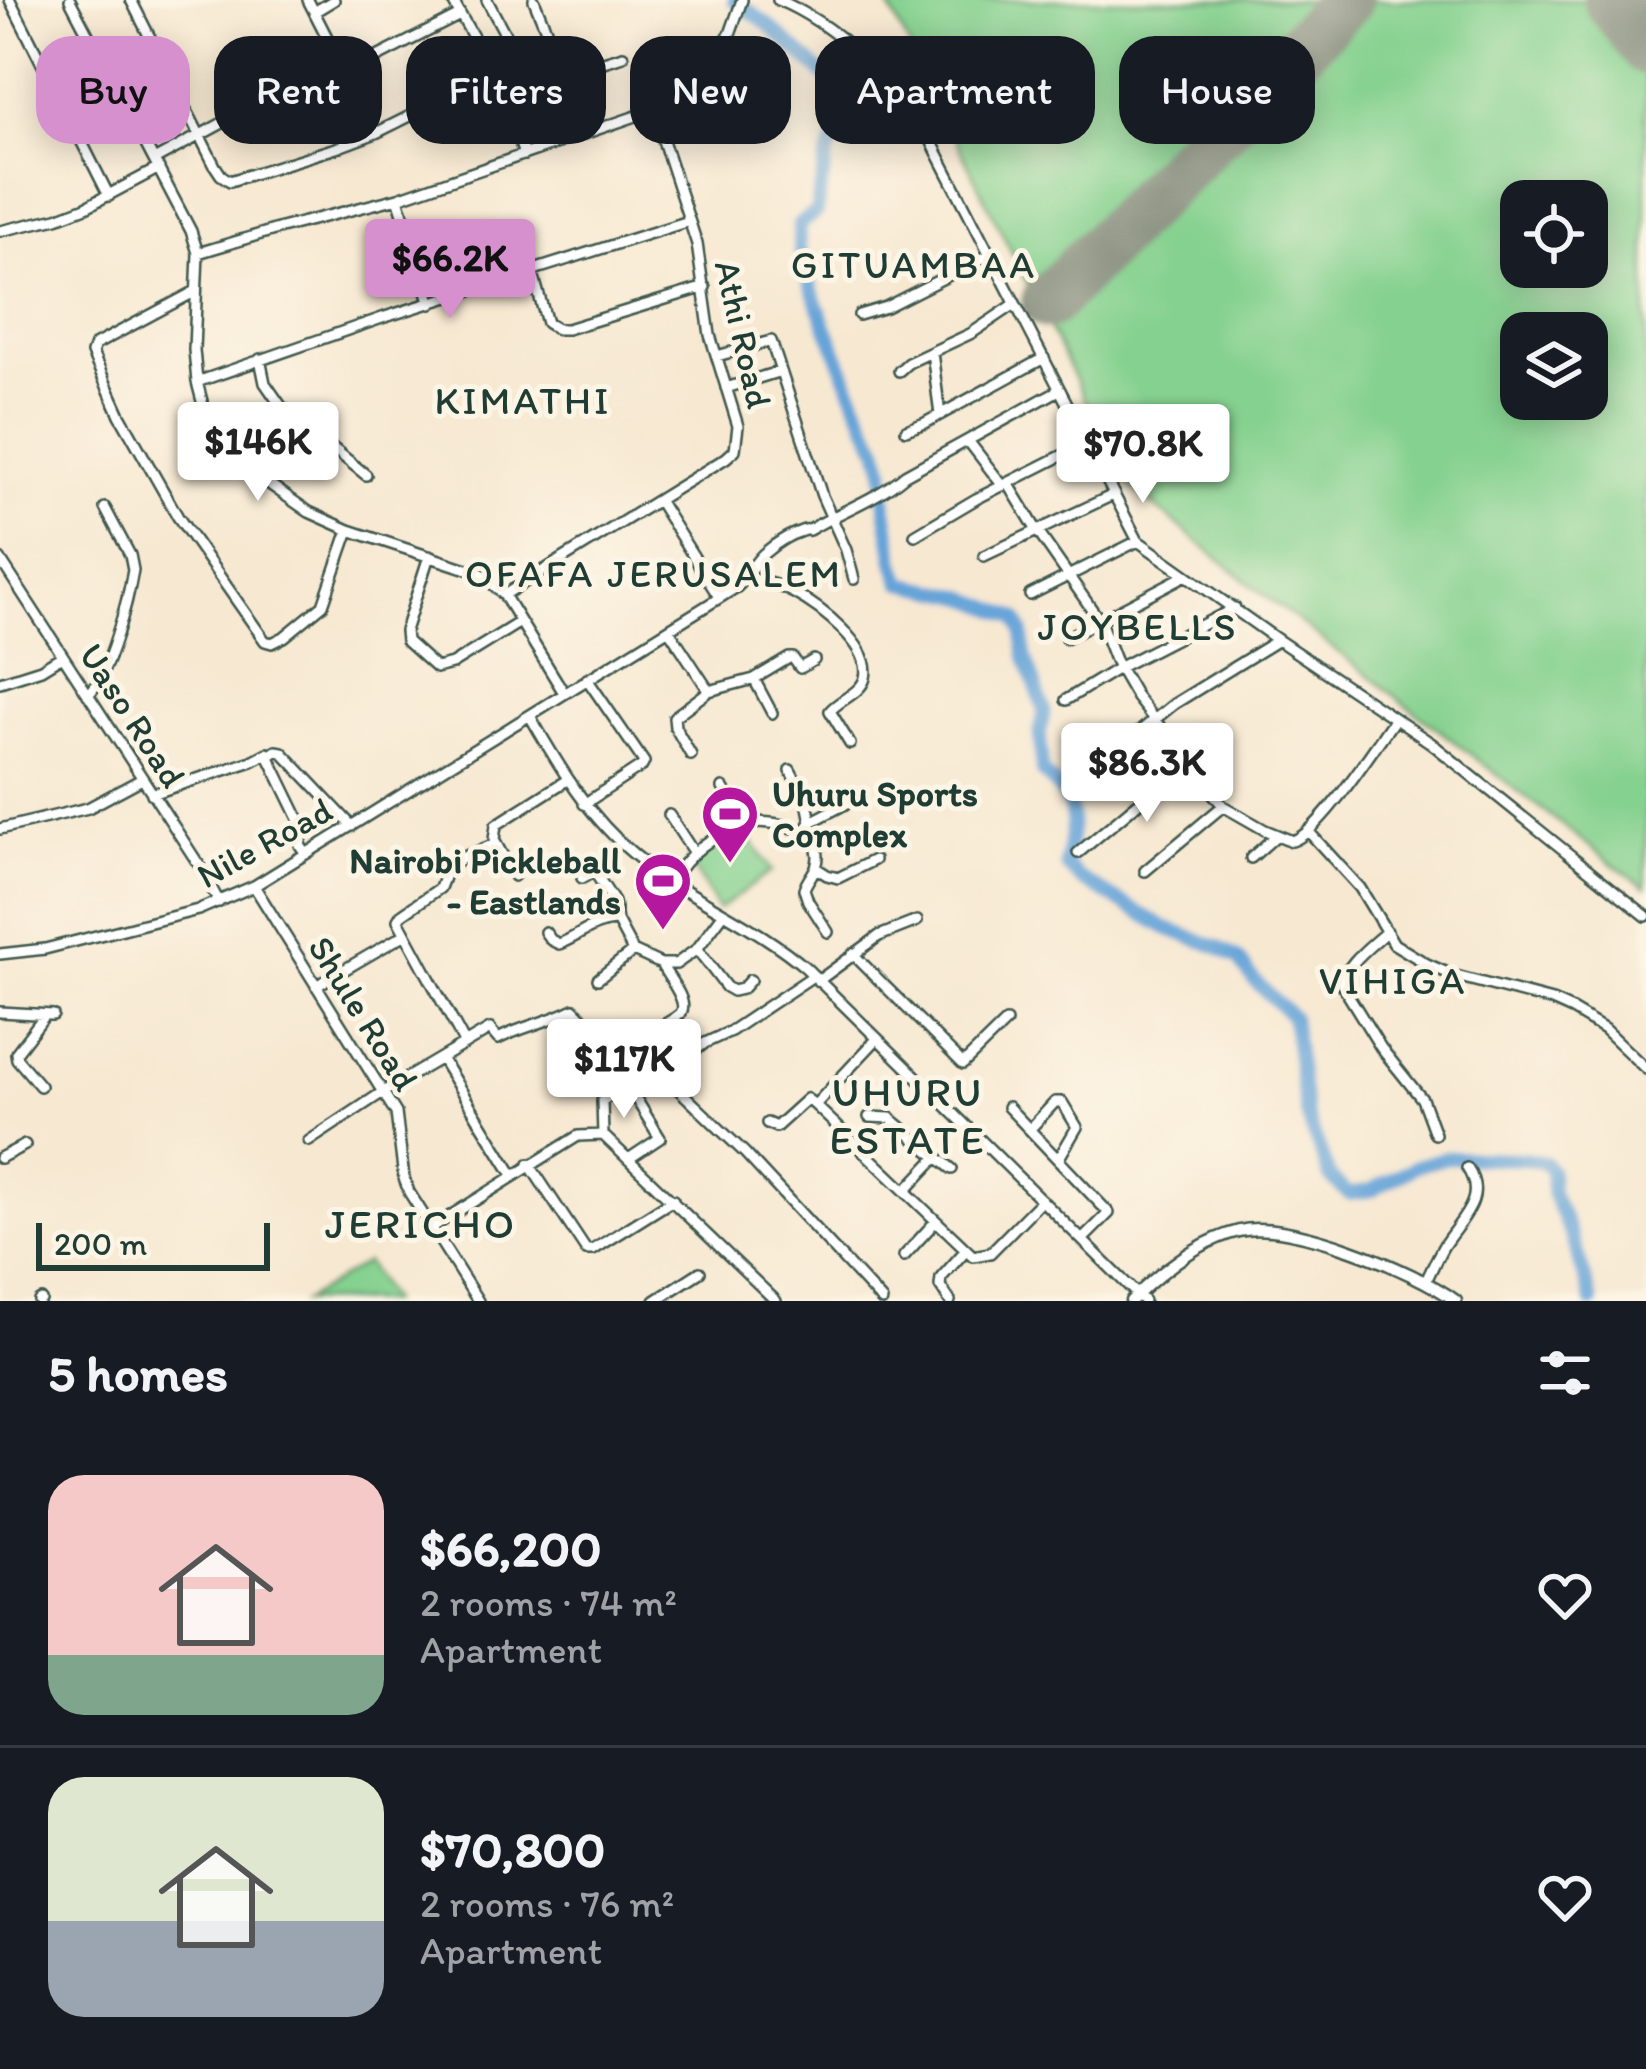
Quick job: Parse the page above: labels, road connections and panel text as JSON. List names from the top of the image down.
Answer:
{
  "streets": {
    "street": [
      "Athi Road",
      "Uaso Road",
      "Nile Road",
      "Shule Road"
    ]
  },
  "crossings": [
    ["Uaso Road", "Nile Road"],
    ["Nile Road", "Shule Road"]
  ],
  "districts": [
    "GITUAMBAA",
    "KIMATHI",
    "OFAFA JERUSALEM",
    "JOYBELLS",
    "VIHIGA",
    "UHURU ESTATE",
    "JERICHO"
  ],
  "places": {
    "sports": ["Uhuru Sports Complex", "Nairobi Pickleball - Eastlands"]
  },
  "scale_bar": "200 m",
  "page": {
    "chip": [
      "Buy",
      "Rent",
      "Filters",
      "New",
      "Apartment",
      "House"
    ],
    "price": [
      "$66.2K",
      "$146K",
      "$70.8K",
      "$86.3K",
      "$117K"
    ],
    "scale": "200 m",
    "heading": "5 homes",
    "list": [
      {
        "name": "$66,200",
        "note": "2 rooms · 74 m² · Apartment"
      },
      {
        "name": "$70,800",
        "note": "2 rooms · 76 m² · Apartment"
      }
    ]
  }
}
